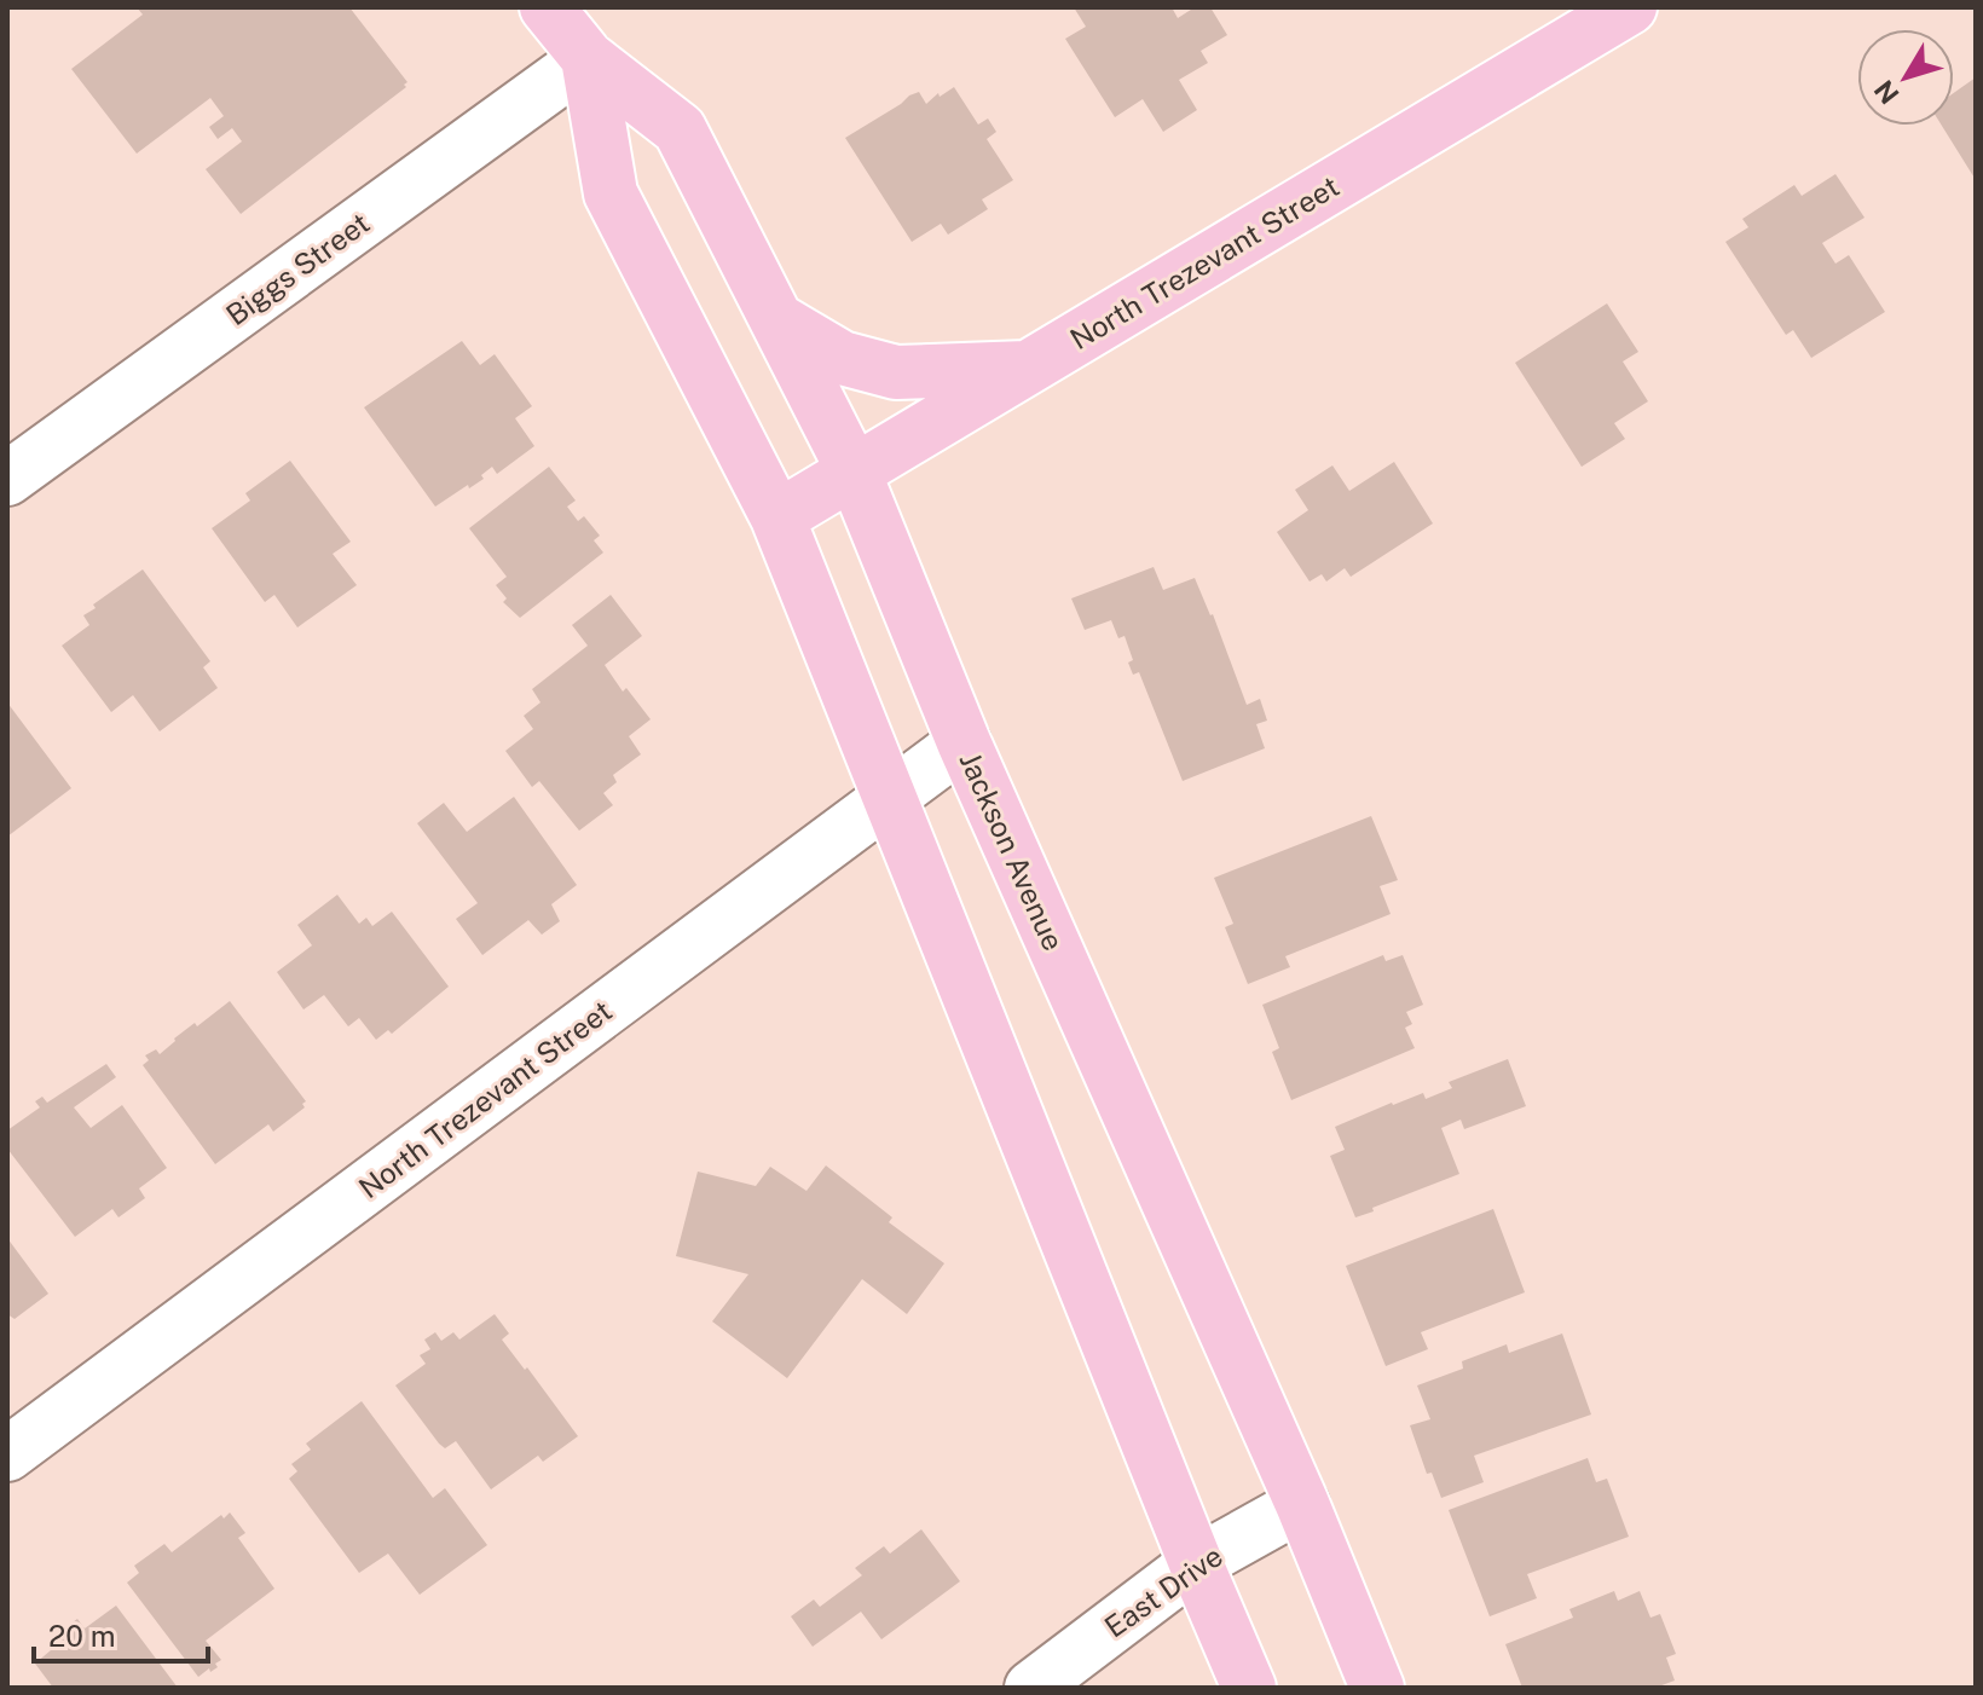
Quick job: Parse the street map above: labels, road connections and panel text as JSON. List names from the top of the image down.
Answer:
{
  "streets": {
    "main road": ["North Trezevant Street", "Jackson Avenue"],
    "street": ["Biggs Street", "East Drive"]
  },
  "crossings": [
    ["North Trezevant Street", "Jackson Avenue"],
    ["Biggs Street", "Jackson Avenue"],
    ["Jackson Avenue", "East Drive"]
  ],
  "scale_bar": "20 m",
  "north": "bottom left"
}
